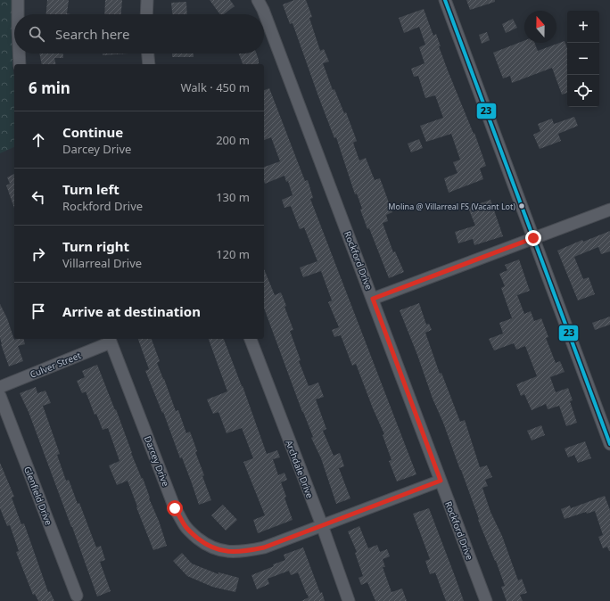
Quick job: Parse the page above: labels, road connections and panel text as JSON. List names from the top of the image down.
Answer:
{
  "streets": {
    "street": [
      "Rockford Drive",
      "Culver Street",
      "Darcey Drive",
      "Archdale Drive",
      "Glenfield Drive"
    ]
  },
  "crossings": [
    ["Rockford Drive", "Darcey Drive"],
    ["Culver Street", "Darcey Drive"],
    ["Darcey Drive", "Archdale Drive"]
  ],
  "places": ["Molina @ Villarreal FS (Vacant Lot)"],
  "lines": ["transit line 23"],
  "north": "top",
  "page": {
    "map_buttons": ["+", "−"],
    "search": "Search here",
    "heading": ["6 min", "Walk · 450 m"],
    "list": [
      ["Continue", "Darcey Drive", "200 m"],
      ["Turn left", "Rockford Drive", "130 m"],
      ["Turn right", "Villarreal Drive", "120 m"],
      "Arrive at destination"
    ]
  }
}
